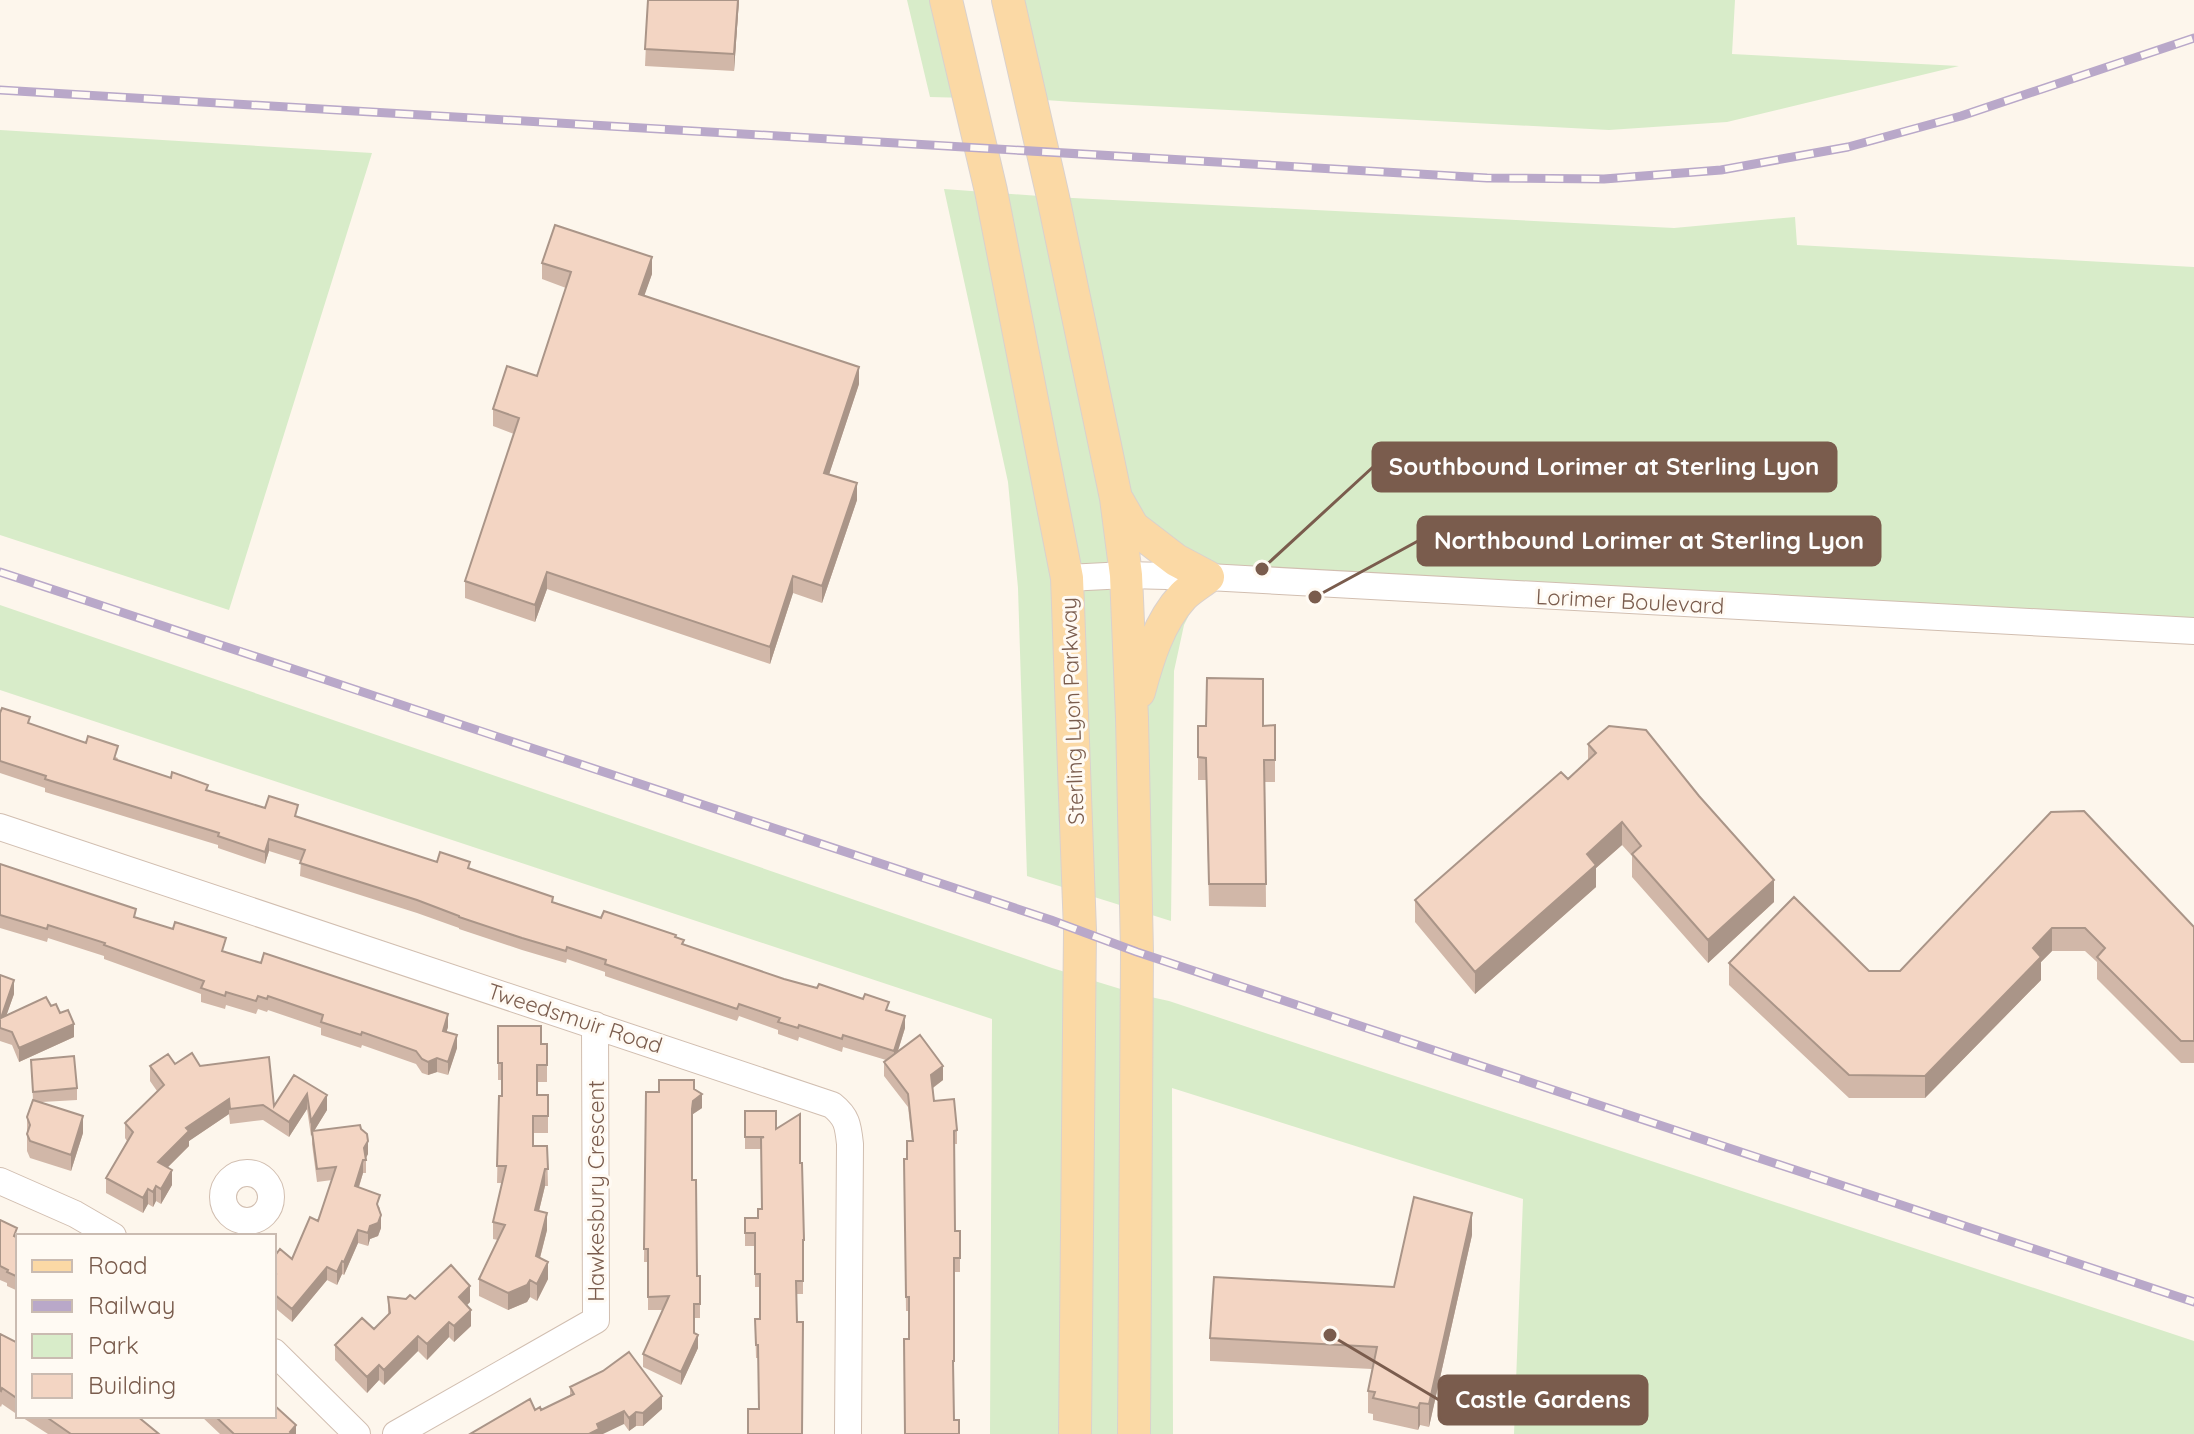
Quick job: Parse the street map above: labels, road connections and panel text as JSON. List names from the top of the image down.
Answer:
{
  "streets": {
    "main road": ["Sterling Lyon Parkway"],
    "street": ["Lorimer Boulevard", "Tweedsmuir Road", "Hawkesbury Crescent"]
  },
  "crossings": [
    ["Lorimer Boulevard", "Sterling Lyon Parkway"],
    ["Tweedsmuir Road", "Hawkesbury Crescent"]
  ],
  "places": ["Southbound Lorimer at Sterling Lyon", "Northbound Lorimer at Sterling Lyon", "Castle Gardens"],
  "legend": [
    "Road",
    "Railway",
    "Park",
    "Building"
  ]
}
